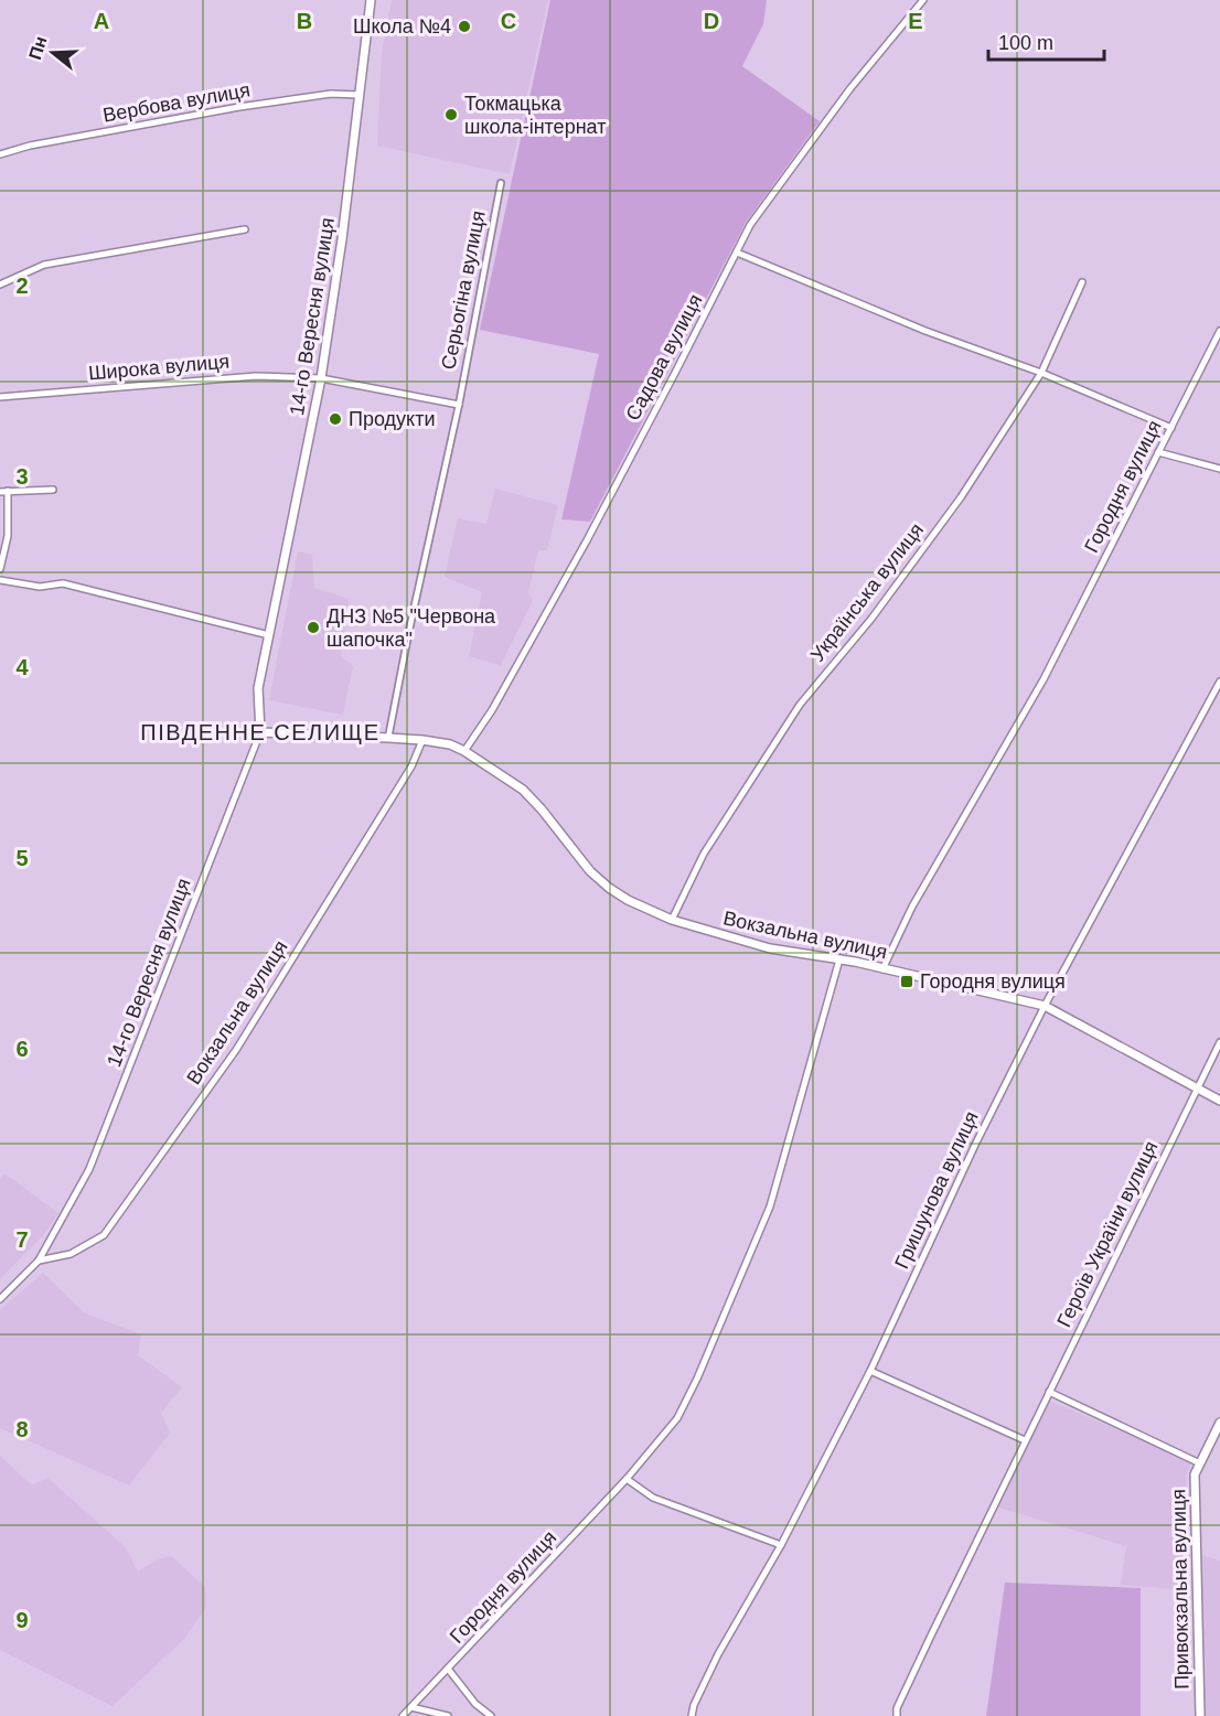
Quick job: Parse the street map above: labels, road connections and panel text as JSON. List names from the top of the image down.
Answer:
{
  "streets": {
    "street": [
      "Вербова вулиця",
      "Серьогіна вулиця",
      "14-го Вересня вулиця",
      "Садова вулиця",
      "Широка вулиця",
      "Городня вулиця",
      "Українська вулиця",
      "Вокзальна вулиця",
      "Гришунова вулиця",
      "Героїв України вулиця",
      "Привокзальна вулиця"
    ]
  },
  "crossings": [
    ["Вербова вулиця", "14-го Вересня вулиця"],
    ["Серьогіна вулиця", "Вокзальна вулиця"],
    ["14-го Вересня вулиця", "Широка вулиця"],
    ["14-го Вересня вулиця", "Вокзальна вулиця"],
    ["Садова вулиця", "Вокзальна вулиця"],
    ["Городня вулиця", "Вокзальна вулиця"],
    ["Українська вулиця", "Вокзальна вулиця"],
    ["Вокзальна вулиця", "Гришунова вулиця"],
    ["Вокзальна вулиця", "Героїв України вулиця"],
    ["Героїв України вулиця", "Привокзальна вулиця"]
  ],
  "districts": ["ПІВДЕННЕ СЕЛИЩЕ"],
  "places": {
    "other": [
      "Школа №4",
      "Токмацька школа-інтернат",
      "Продукти",
      "ДНЗ №5 \"Червона шапочка\""
    ],
    "transit": ["Городня вулиця"]
  },
  "scale_bar": "100 m",
  "north": "left",
  "grid": {
    "columns": [
      "A",
      "B",
      "C",
      "D",
      "E"
    ],
    "rows": [
      "2",
      "3",
      "4",
      "5",
      "6",
      "7",
      "8",
      "9"
    ]
  }
}
